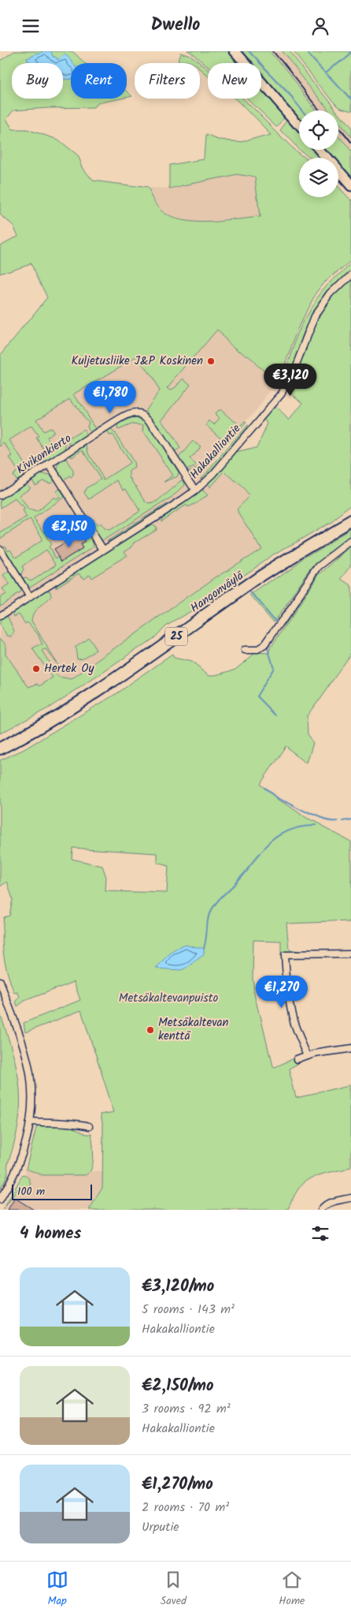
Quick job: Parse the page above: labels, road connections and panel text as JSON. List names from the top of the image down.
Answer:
{
  "streets": {
    "highway": ["Hangonväylä", "25"],
    "street": ["Hakakalliontie", "Kivikonkierto"]
  },
  "crossings": [
    ["Hakakalliontie", "Kivikonkierto"]
  ],
  "parks": ["Metsäkaltevanpuisto"],
  "places": ["Kuljetusliike J&P Koskinen", "Hertek Oy", "Metsäkaltevan kenttä"],
  "scale_bar": "100 m",
  "page": {
    "header": "Dwello",
    "chip": [
      "Buy",
      "Rent",
      "Filters",
      "New"
    ],
    "price": [
      "€3,120",
      "€1,780",
      "€2,150",
      "€1,270"
    ],
    "scale": "100 m",
    "heading": "4 homes",
    "list": [
      {
        "name": "€3,120/mo",
        "note": "5 rooms · 143 m² · Hakakalliontie"
      },
      {
        "name": "€2,150/mo",
        "note": "3 rooms · 92 m² · Hakakalliontie"
      },
      {
        "name": "€1,270/mo",
        "note": "2 rooms · 70 m² · Urputie"
      }
    ],
    "tabs": ["Map", "Saved", "Home"]
  }
}
